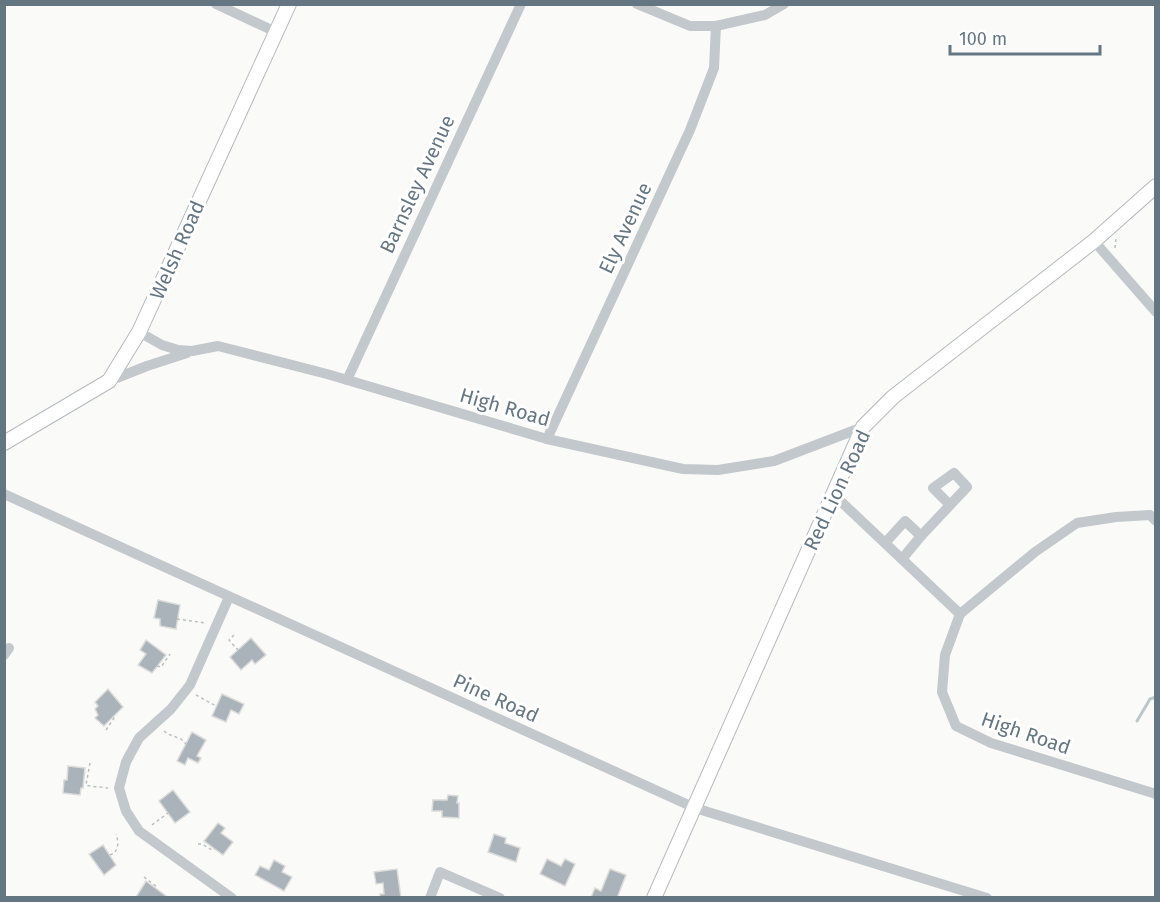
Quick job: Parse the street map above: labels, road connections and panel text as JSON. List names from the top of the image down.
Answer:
{
  "streets": {
    "main road": ["Welsh Road", "Red Lion Road"],
    "street": [
      "Barnsley Avenue",
      "Ely Avenue",
      "High Road",
      "Pine Road"
    ]
  },
  "crossings": [
    ["Barnsley Avenue", "High Road"],
    ["Ely Avenue", "High Road"],
    ["Welsh Road", "High Road"],
    ["High Road", "Red Lion Road"],
    ["Red Lion Road", "Pine Road"]
  ],
  "scale_bar": "100 m"
}
